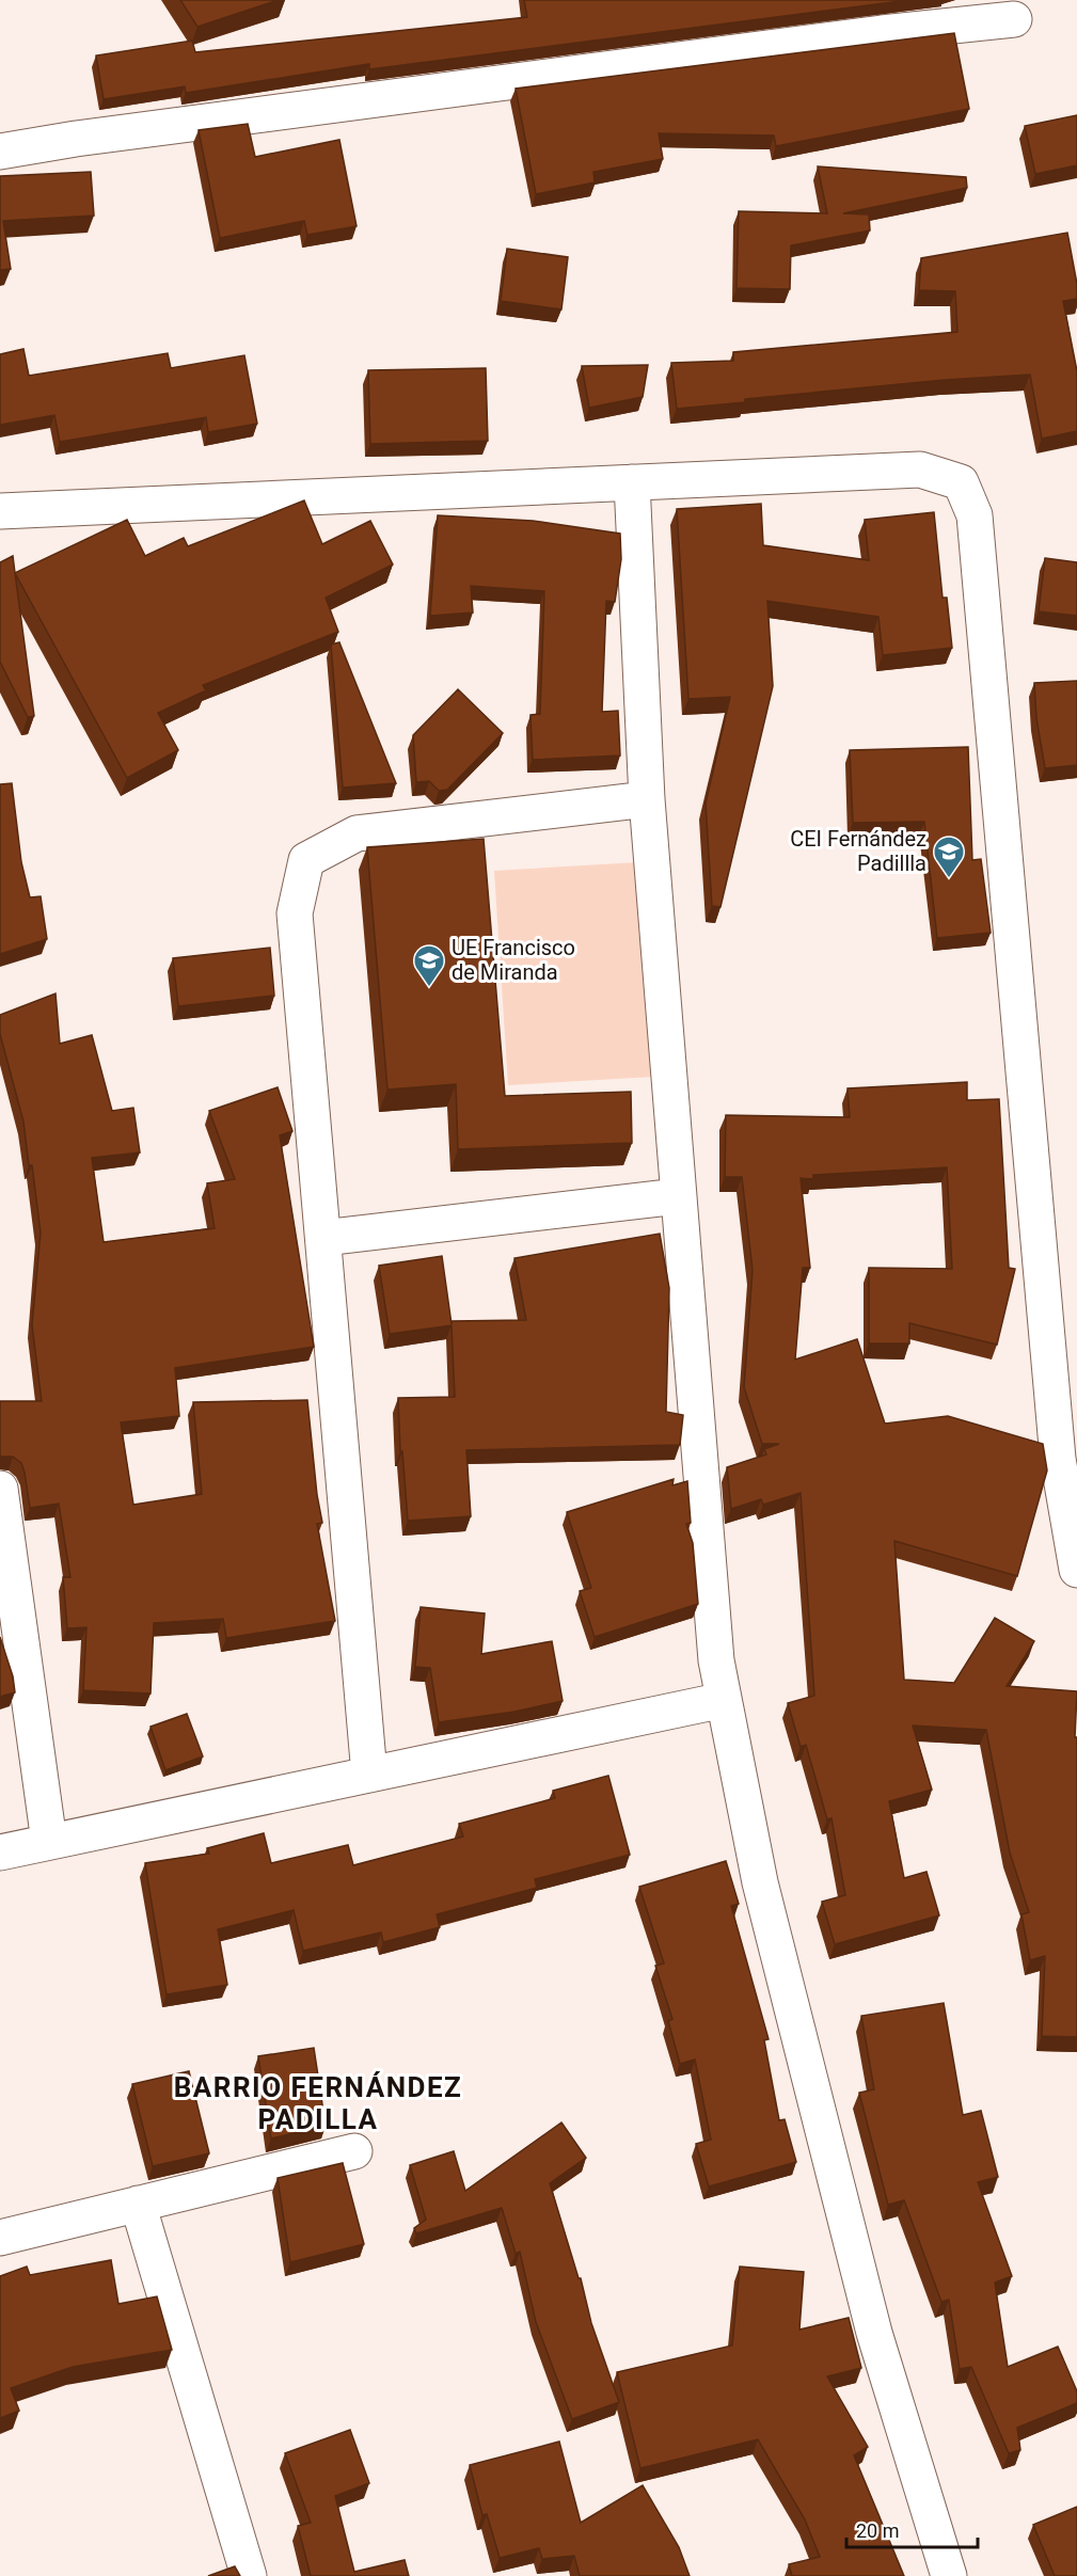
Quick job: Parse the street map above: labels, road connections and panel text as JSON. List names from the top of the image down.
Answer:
{
  "districts": ["BARRIO FERNÁNDEZ PADILLA"],
  "places": {
    "school or university": ["CEI Fernández Padillla", "UE Francisco de Miranda"]
  },
  "scale_bar": "20 m"
}
